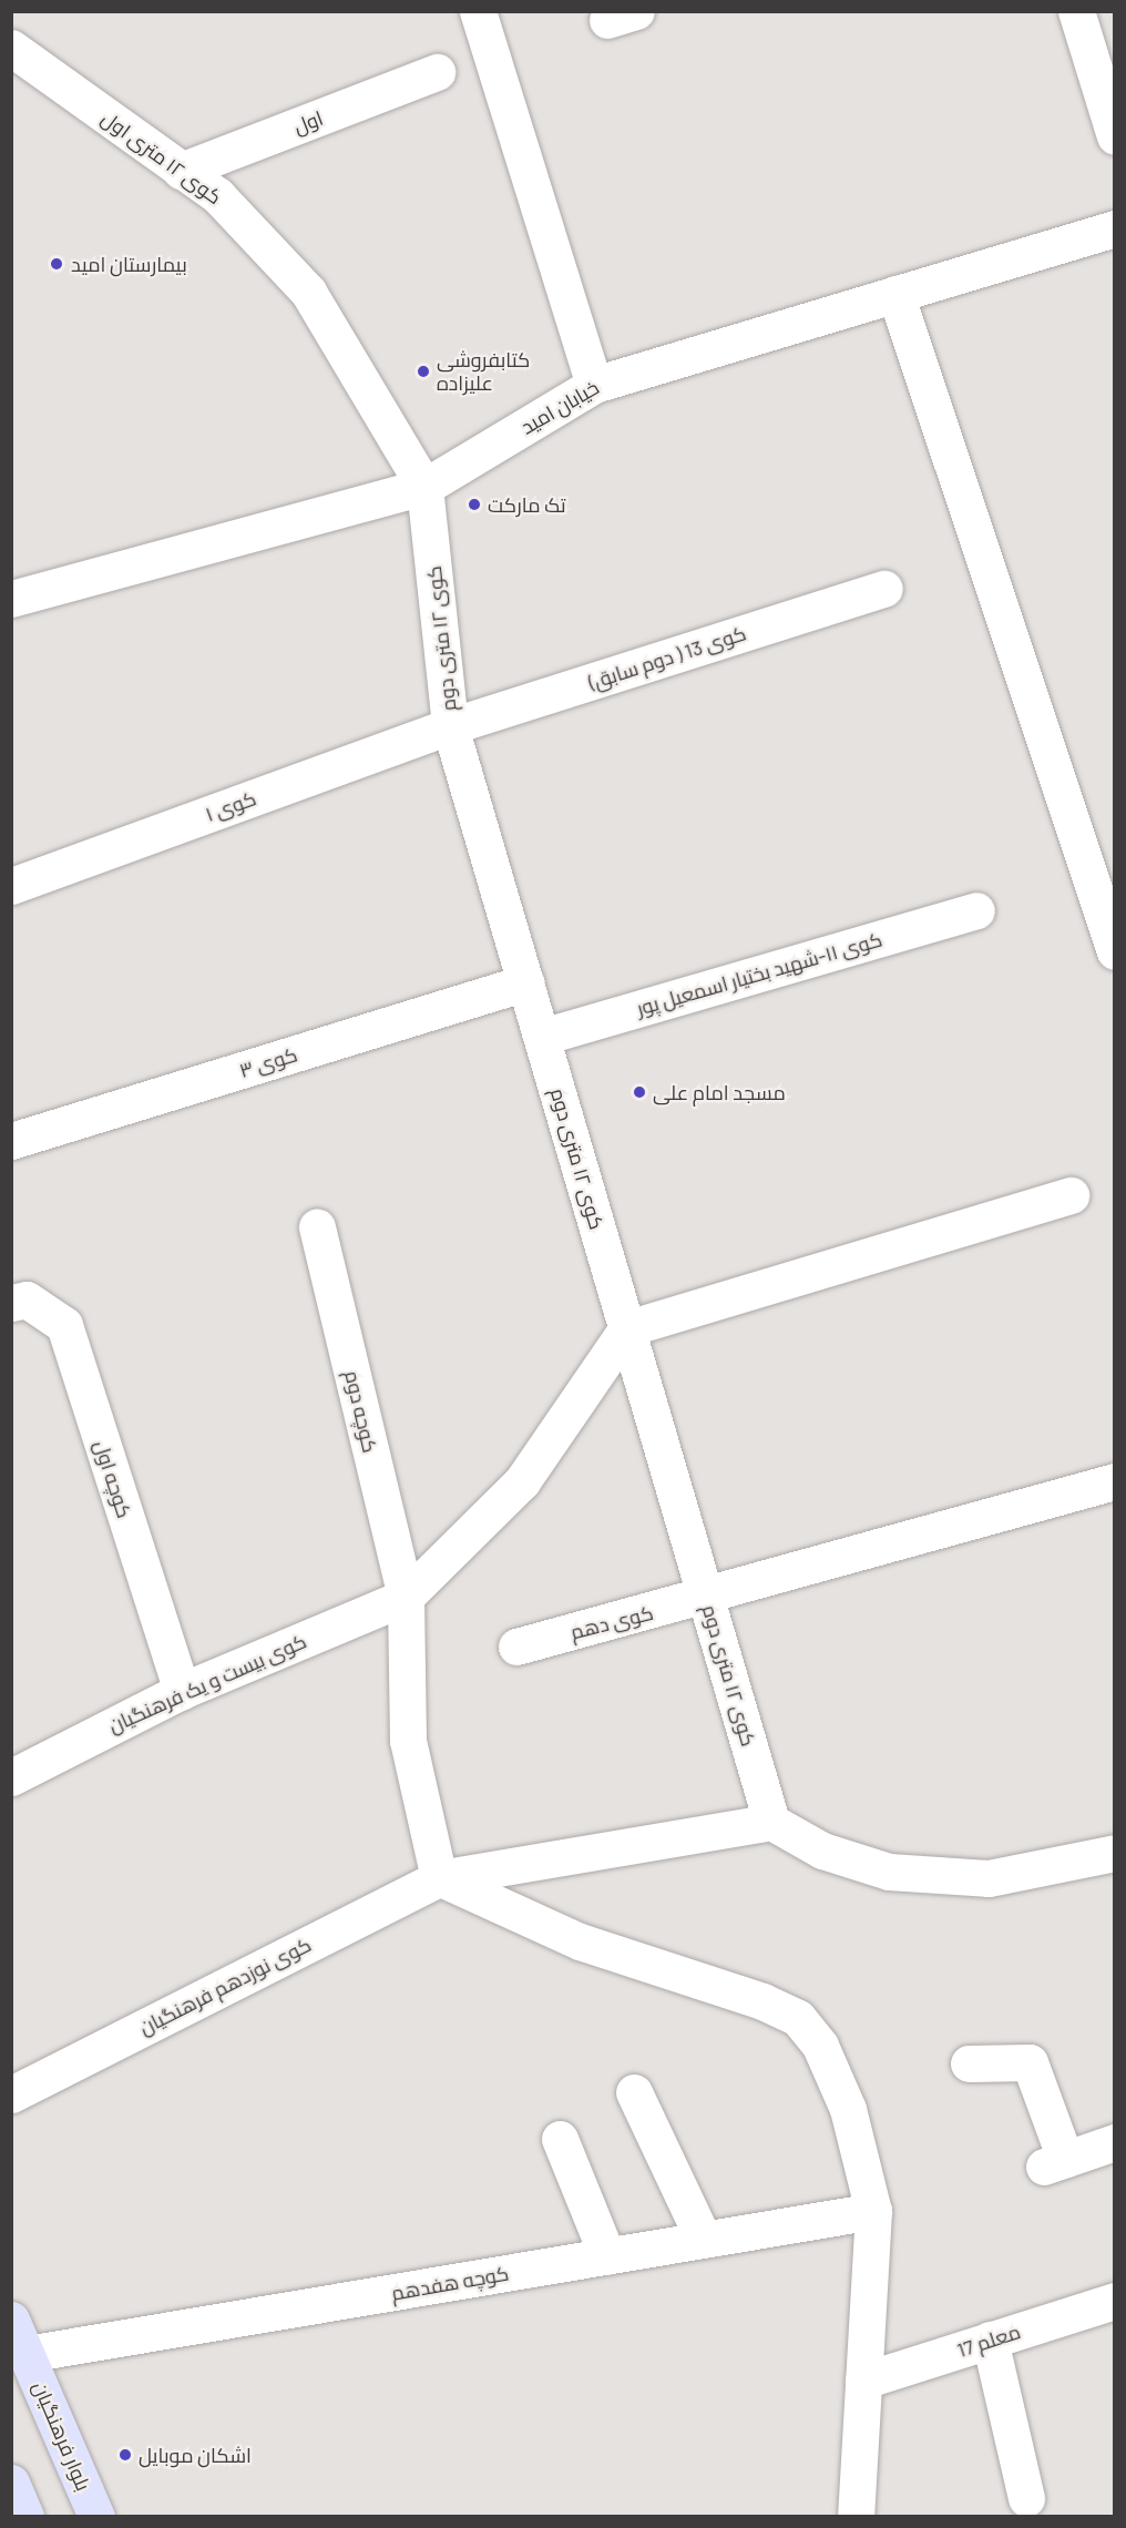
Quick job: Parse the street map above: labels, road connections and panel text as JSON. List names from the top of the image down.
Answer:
{
  "streets": {
    "main road": ["بلوار فرهنگیان"],
    "street": [
      "اول",
      "کوی ۱۲ متری اول",
      "خیابان امید",
      "کوی ۱۲ متری دوم",
      "کوی 13 ( دوم سابق)",
      "کوی ۱",
      "کوی ۱۱-شهید بختیار اسمعیل پور",
      "کوی ۳",
      "کوچه دوم",
      "کوچه اول",
      "کوی دهم",
      "کوی بیست و یک فرهنگیان",
      "کوی نوزدهم فرهنگیان",
      "کوچه هفدهم",
      "معلم 17"
    ]
  },
  "crossings": [
    ["اول", "کوی ۱۲ متری اول"],
    ["کوی ۱۲ متری اول", "خیابان امید"],
    ["کوی ۱۲ متری اول", "کوی ۱۲ متری دوم"],
    ["خیابان امید", "کوی ۱۲ متری دوم"],
    ["کوی ۱۲ متری دوم", "کوی 13 ( دوم سابق)"],
    ["کوی ۱۲ متری دوم", "کوی ۱"],
    ["کوی ۱۲ متری دوم", "کوی ۱۱-شهید بختیار اسمعیل پور"],
    ["کوی ۱۲ متری دوم", "کوی ۳"],
    ["کوی ۱۲ متری دوم", "کوی دهم"],
    ["کوی ۱۲ متری دوم", "کوی نوزدهم فرهنگیان"],
    ["کوی 13 ( دوم سابق)", "کوی ۱"],
    ["کوچه دوم", "کوی بیست و یک فرهنگیان"],
    ["کوچه دوم", "کوی نوزدهم فرهنگیان"],
    ["کوچه اول", "کوی بیست و یک فرهنگیان"],
    ["کوچه هفدهم", "بلوار فرهنگیان"]
  ],
  "places": [
    "بیمارستان امید",
    "کتابفروشی علیزاده",
    "تک مارکت",
    "مسجد امام علی",
    "اشکان موبایل"
  ]
}
